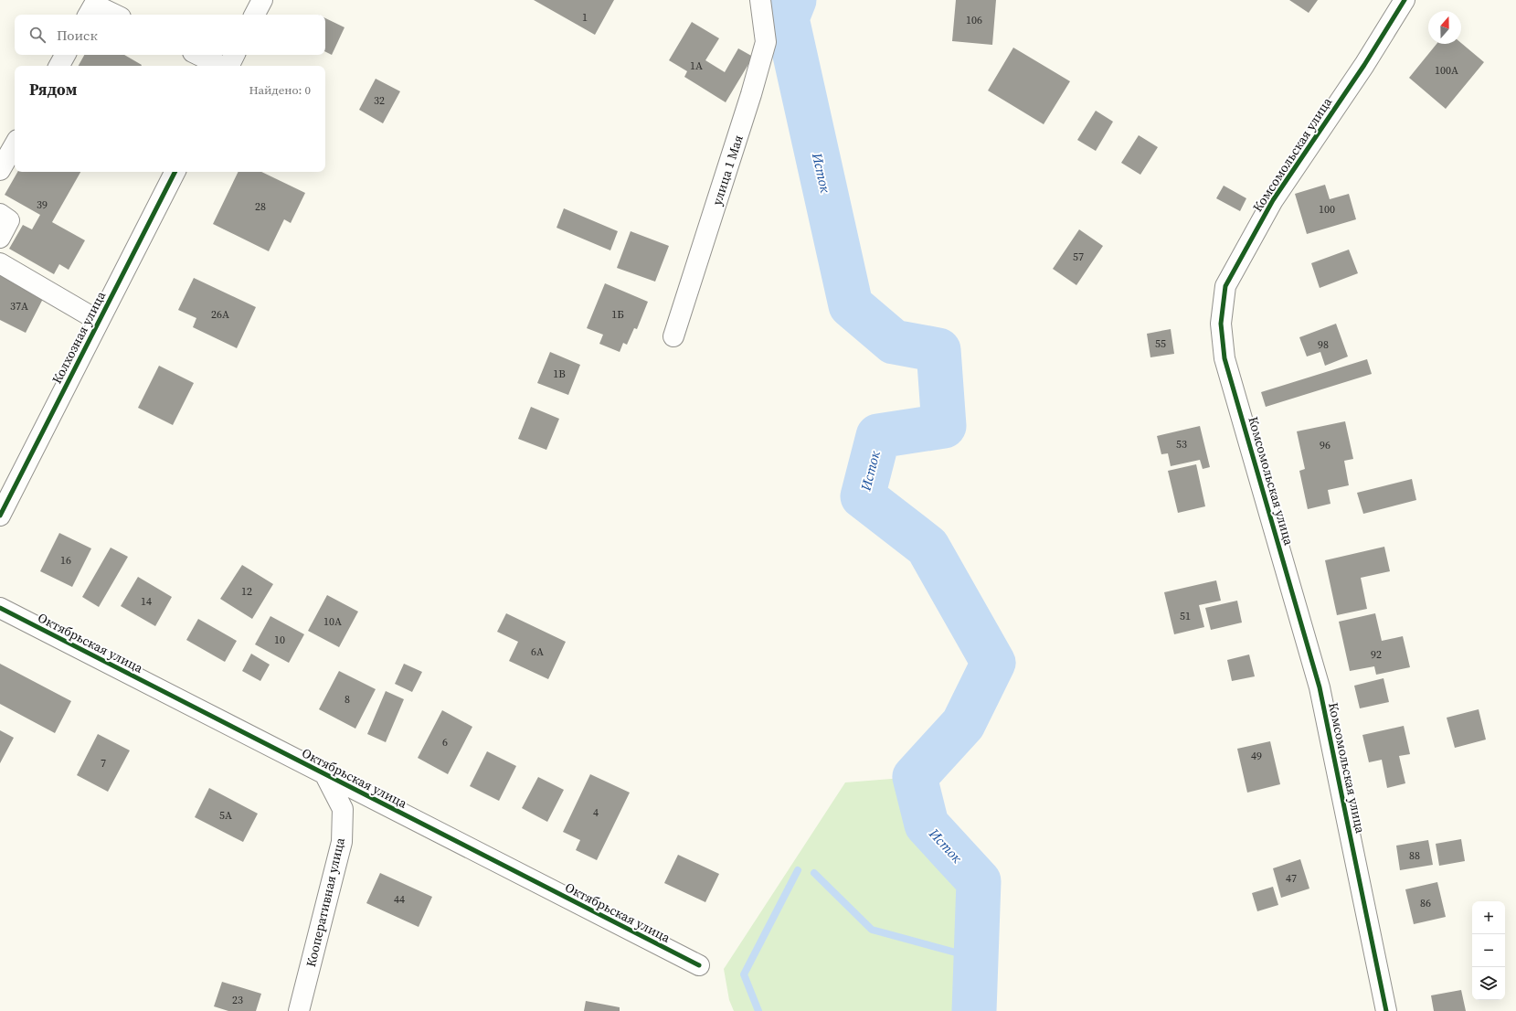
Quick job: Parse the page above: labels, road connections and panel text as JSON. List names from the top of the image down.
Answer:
{
  "streets": {
    "street": [
      "Комсомольская улица",
      "улица 1 Мая",
      "Колхозная улица",
      "Октябрьская улица",
      "Кооперативная улица"
    ]
  },
  "crossings": [
    ["Октябрьская улица", "Кооперативная улица"]
  ],
  "water": ["Исток"],
  "house_numbers": [
    "1",
    "106",
    "1А",
    "100А",
    "32",
    "39",
    "28",
    "100",
    "57",
    "37А",
    "26А",
    "1Б",
    "55",
    "98",
    "1В",
    "53",
    "96",
    "16",
    "12",
    "14",
    "51",
    "10А",
    "10",
    "6А",
    "92",
    "8",
    "6",
    "49",
    "7",
    "4",
    "5А",
    "88",
    "47",
    "44",
    "86",
    "23"
  ],
  "north": "top",
  "page": {
    "search": "Поиск",
    "heading": ["Рядом", "Найдено: 0"],
    "map_buttons": ["+", "−"]
  }
}
